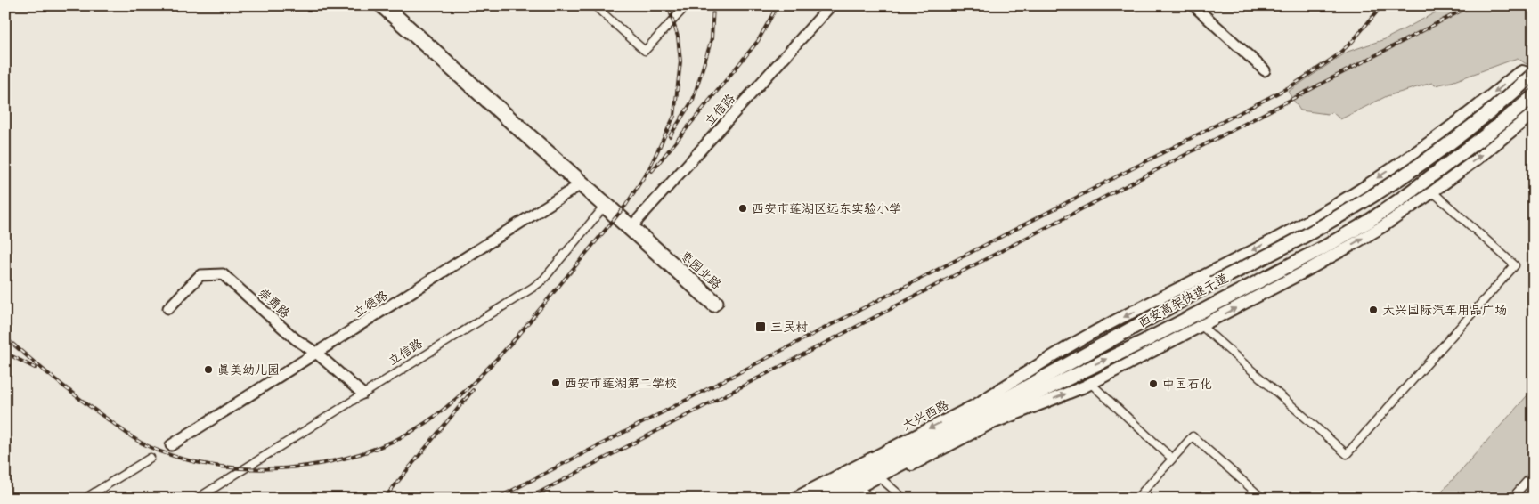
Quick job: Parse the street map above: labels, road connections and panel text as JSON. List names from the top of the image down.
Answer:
{
  "streets": {
    "highway": ["西安高架快速干道"],
    "main road": ["大兴西路"],
    "street": [
      "立信路",
      "枣园北路",
      "崇勇路",
      "立德路"
    ]
  },
  "crossings": [
    ["立信路", "枣园北路"],
    ["立信路", "崇勇路"],
    ["枣园北路", "立德路"],
    ["西安高架快速干道", "大兴西路"],
    ["崇勇路", "立德路"]
  ],
  "places": {
    "other": [
      "西安市莲湖区远东实验小学",
      "大兴国际汽车用品广场",
      "真美幼儿园",
      "西安市莲湖第二学校",
      "中国石化"
    ],
    "transit": ["三民村"]
  }
}
